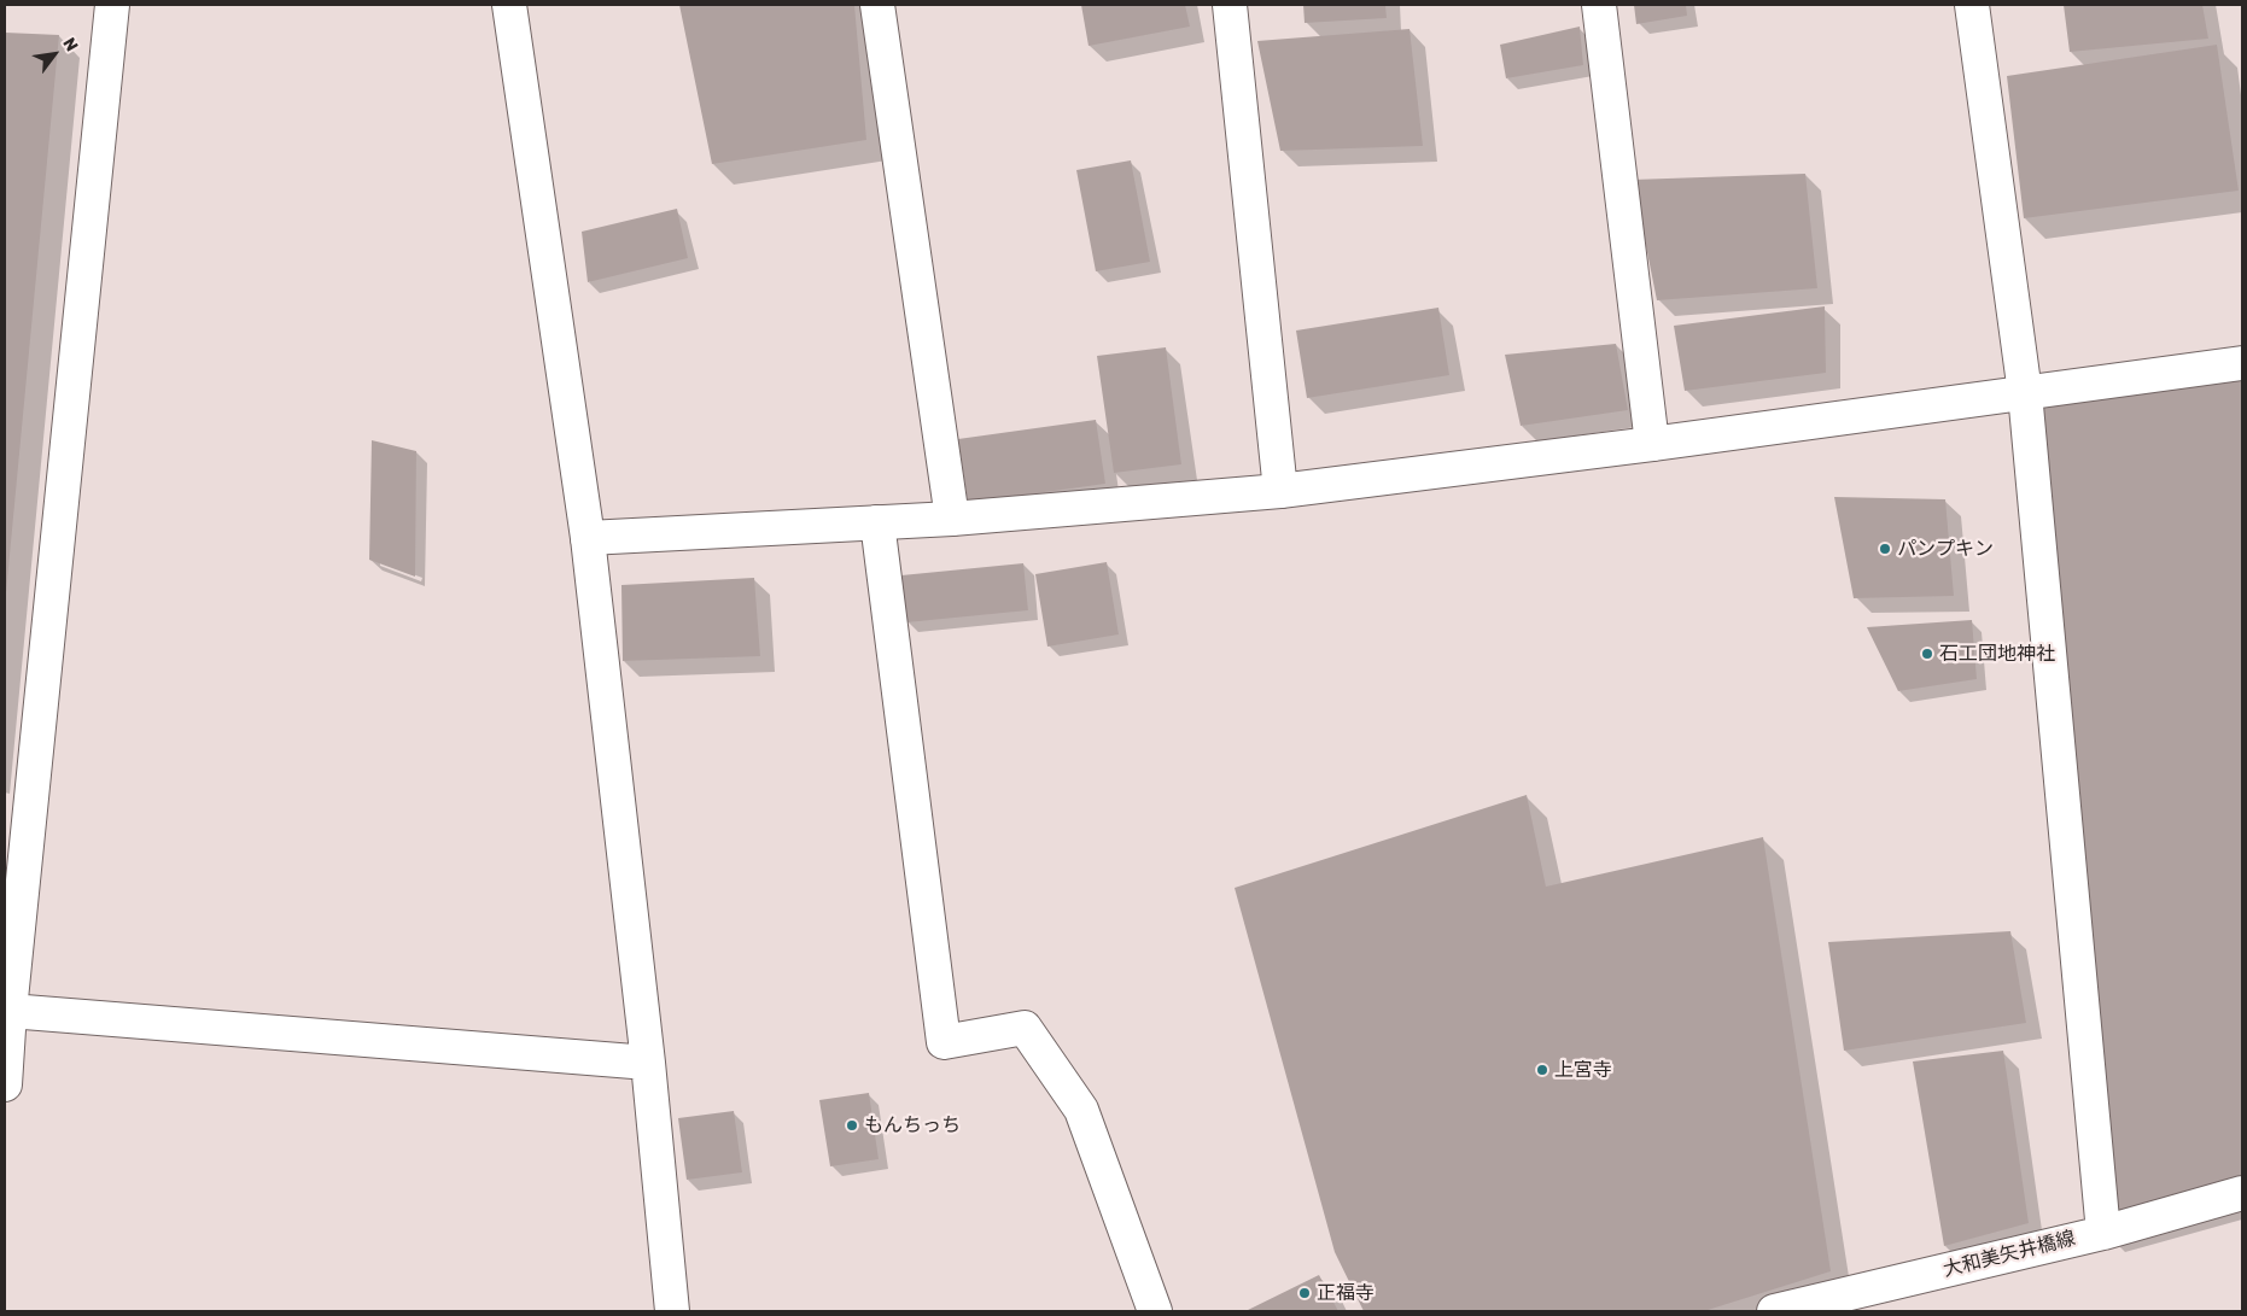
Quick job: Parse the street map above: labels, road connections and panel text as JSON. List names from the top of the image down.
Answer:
{
  "streets": {
    "street": ["大和美矢井橋線"]
  },
  "places": [
    "パンプキン",
    "石工団地神社",
    "上宮寺",
    "もんちっち",
    "正福寺"
  ],
  "north": "top right"
}
